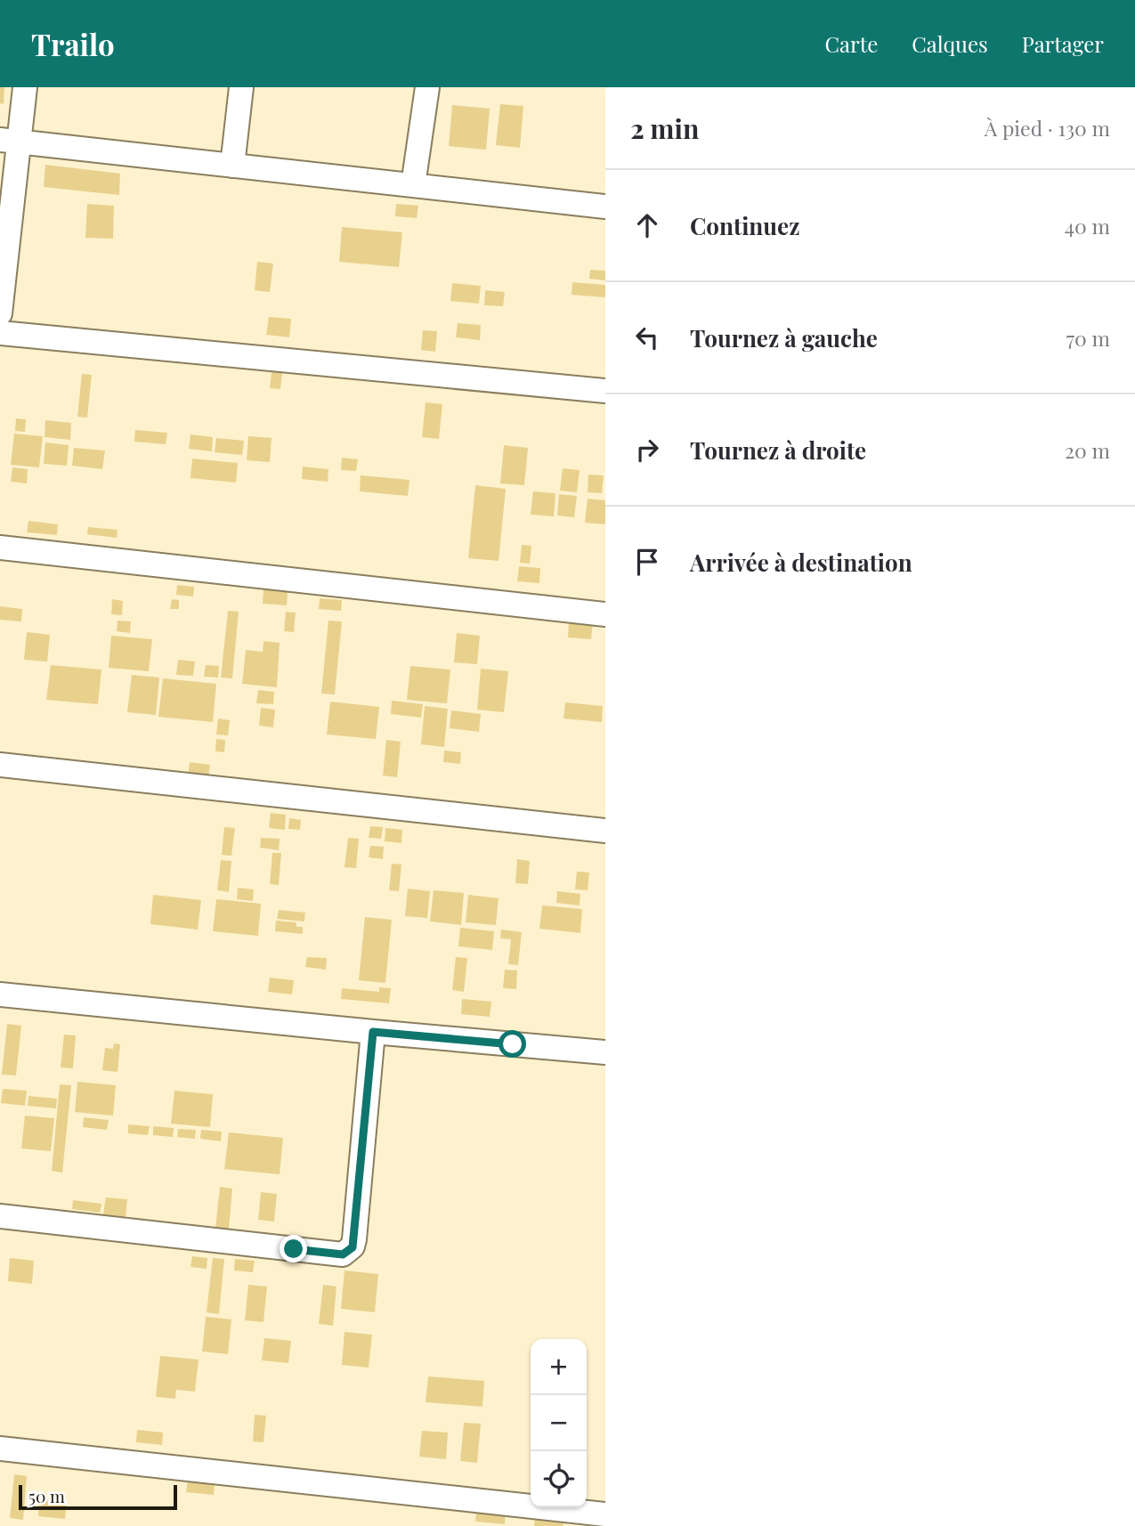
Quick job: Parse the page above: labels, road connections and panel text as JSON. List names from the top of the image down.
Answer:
{
  "scale_bar": "50 m",
  "page": {
    "header": "Trailo",
    "nav": ["Carte", "Calques", "Partager"],
    "heading": ["2 min", "À pied · 130 m"],
    "list": [
      ["Continuez", "40 m"],
      ["Tournez à gauche", "70 m"],
      ["Tournez à droite", "20 m"],
      "Arrivée à destination"
    ],
    "map_buttons": ["+", "−"],
    "scale": "50 m"
  }
}
